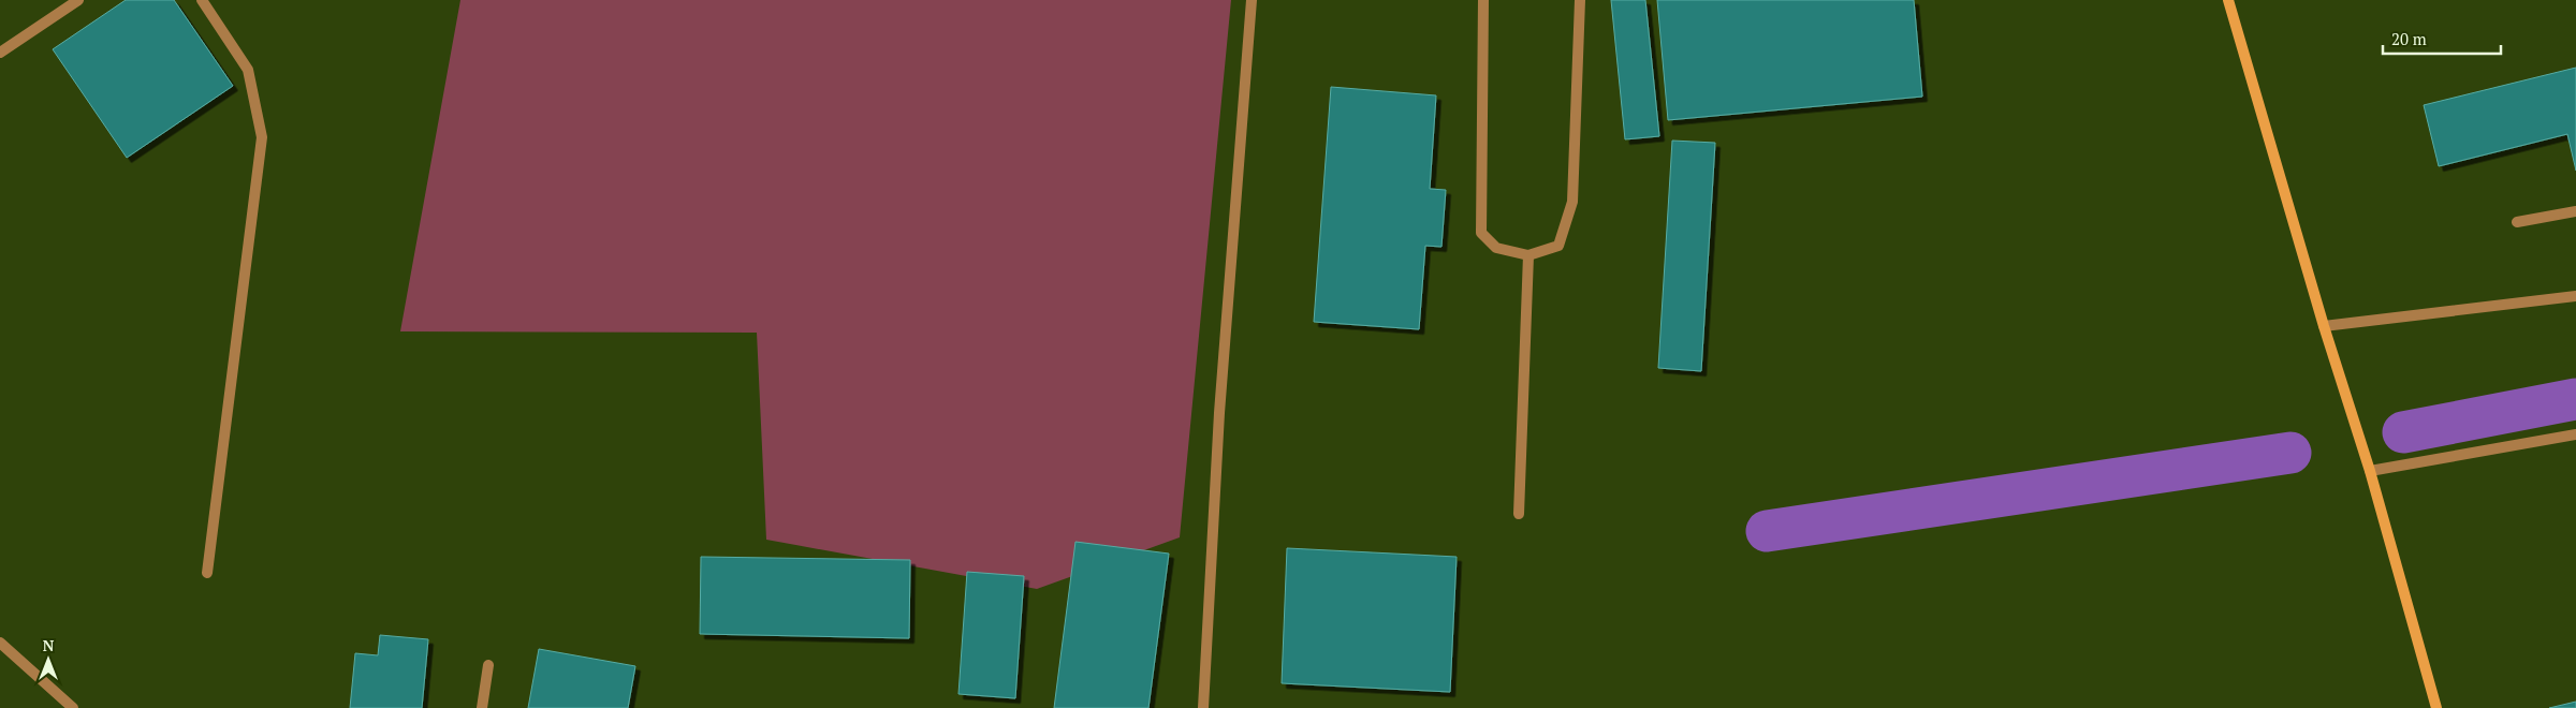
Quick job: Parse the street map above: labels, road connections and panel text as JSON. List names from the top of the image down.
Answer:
{
  "scale_bar": "20 m",
  "north": "top"
}
